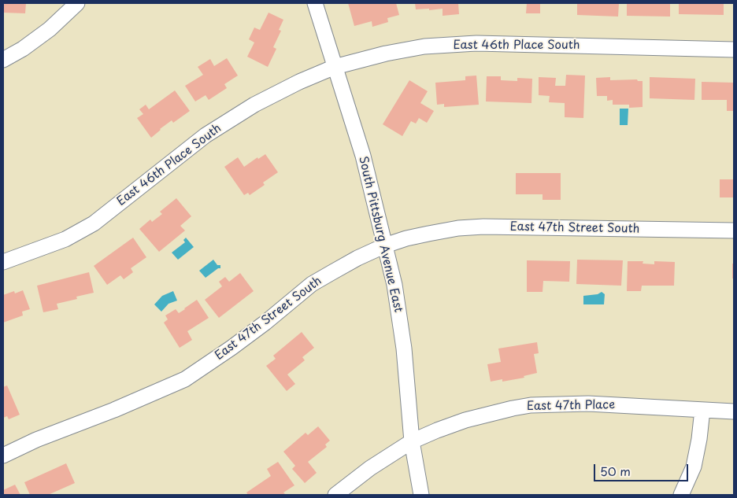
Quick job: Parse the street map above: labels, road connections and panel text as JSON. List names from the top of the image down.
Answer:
{
  "streets": {
    "street": [
      "East 46th Place South",
      "East 47th Street South",
      "South Pittsburg Avenue East",
      "East 47th Place"
    ]
  },
  "crossings": [
    ["East 46th Place South", "South Pittsburg Avenue East"],
    ["East 47th Street South", "South Pittsburg Avenue East"],
    ["South Pittsburg Avenue East", "East 47th Place"]
  ],
  "scale_bar": "50 m"
}
